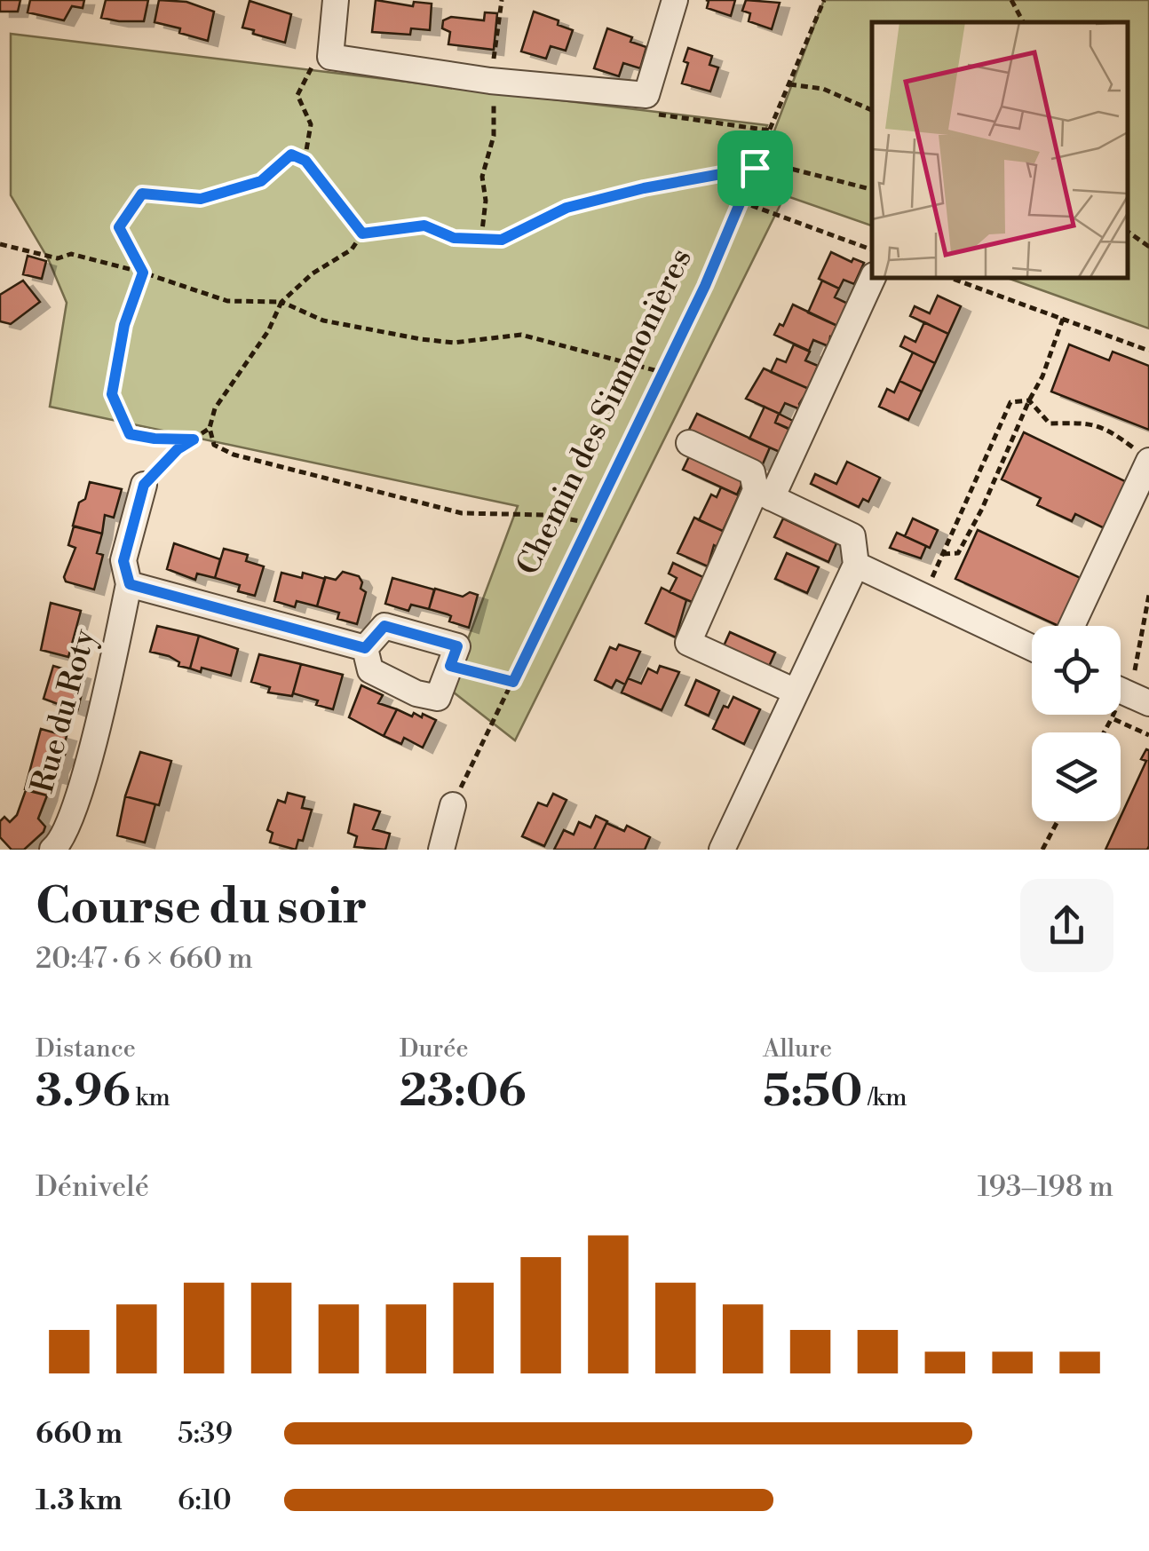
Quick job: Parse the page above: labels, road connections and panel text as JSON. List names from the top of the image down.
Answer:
{
  "streets": {
    "street": ["Rue du Roty"],
    "path": ["Chemin des Simmonières"]
  },
  "page": {
    "heading": ["Course du soir", "20:47 · 6 × 660 m"],
    "stats": [
      ["Distance", "3.96 km"],
      ["Durée", "23:06"],
      ["Allure", "5:50 /km"]
    ],
    "chart": ["Dénivelé", "193–198 m"],
    "list": [
      {
        "name": "660 m",
        "note": "5:39"
      },
      {
        "name": "1.3 km",
        "note": "6:10"
      }
    ]
  }
}
